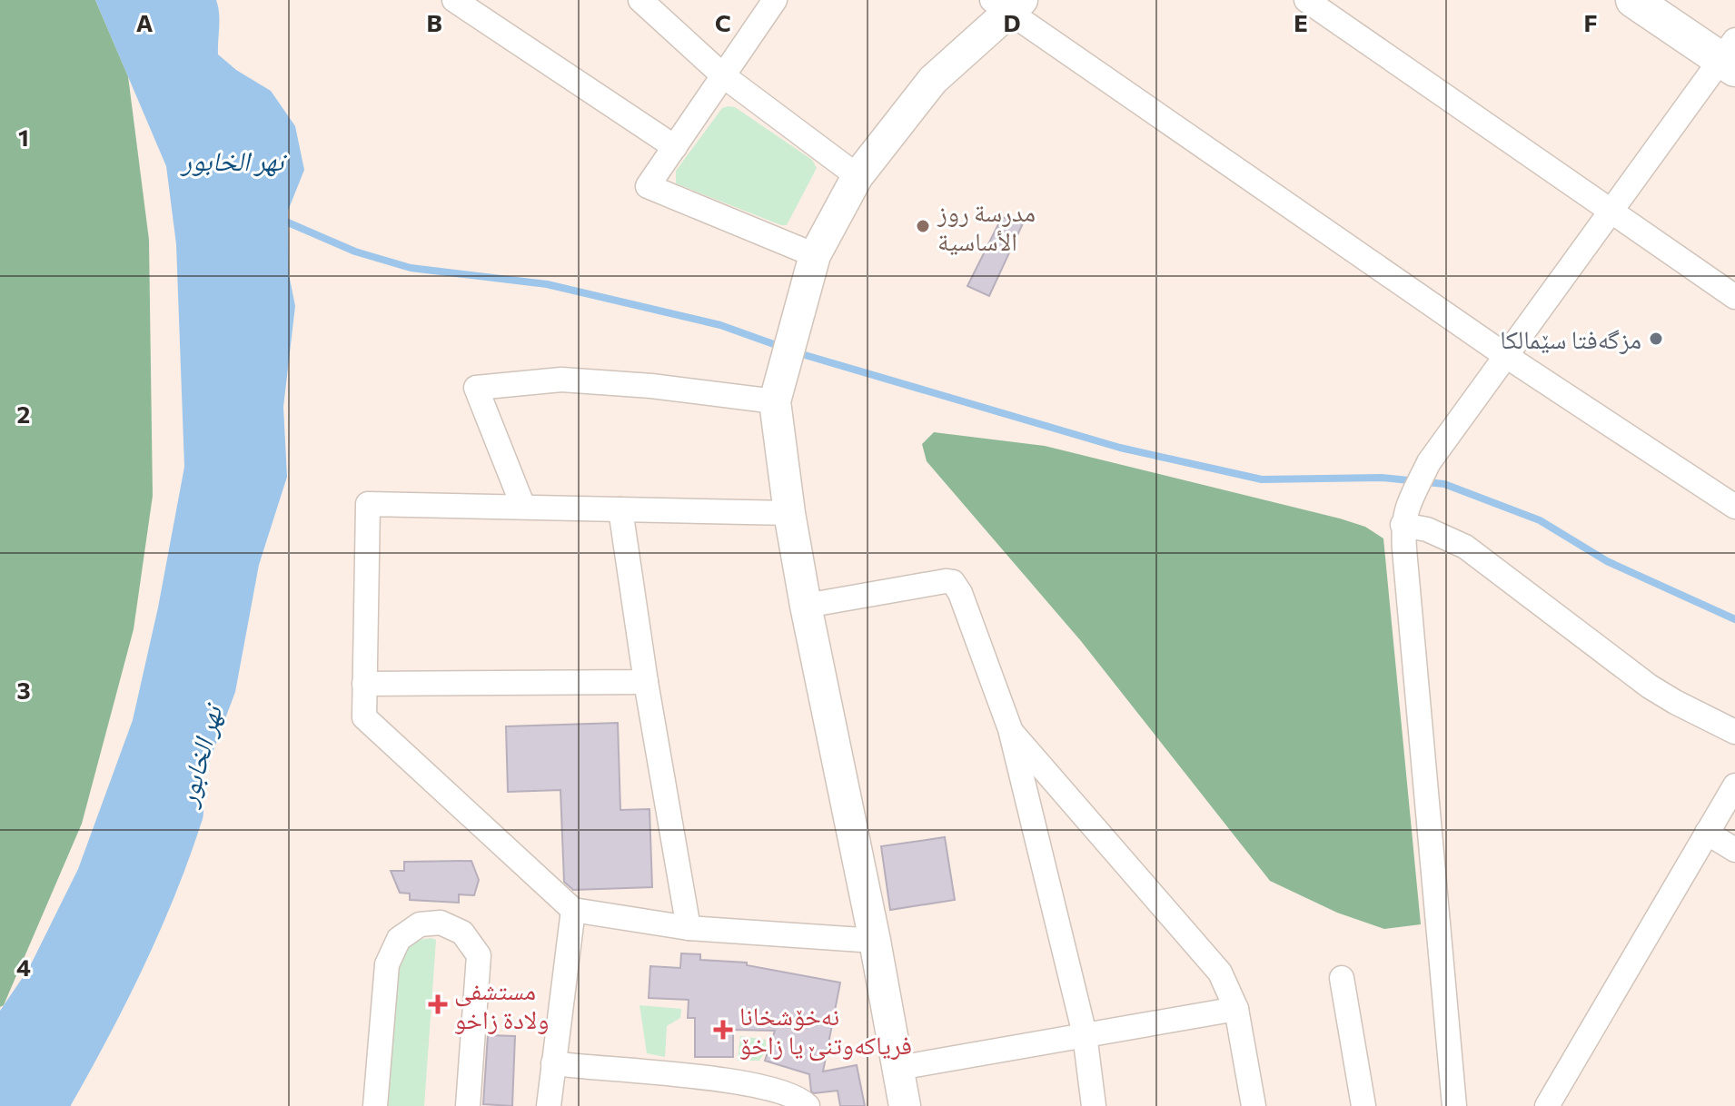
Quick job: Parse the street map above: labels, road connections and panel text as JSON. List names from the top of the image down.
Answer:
{
  "water": ["نهر الخابور"],
  "places": {
    "other": ["مدرسة روز الأساسية", "مزگەفتا سێمالکا"],
    "health": ["مستشفى ولادة زاخو", "نه‌خۆشخانا فرياكه‌وتنێ يا زاخۆ"]
  },
  "grid": {
    "columns": [
      "A",
      "B",
      "C",
      "D",
      "E",
      "F"
    ],
    "rows": [
      "1",
      "2",
      "3",
      "4"
    ]
  }
}
